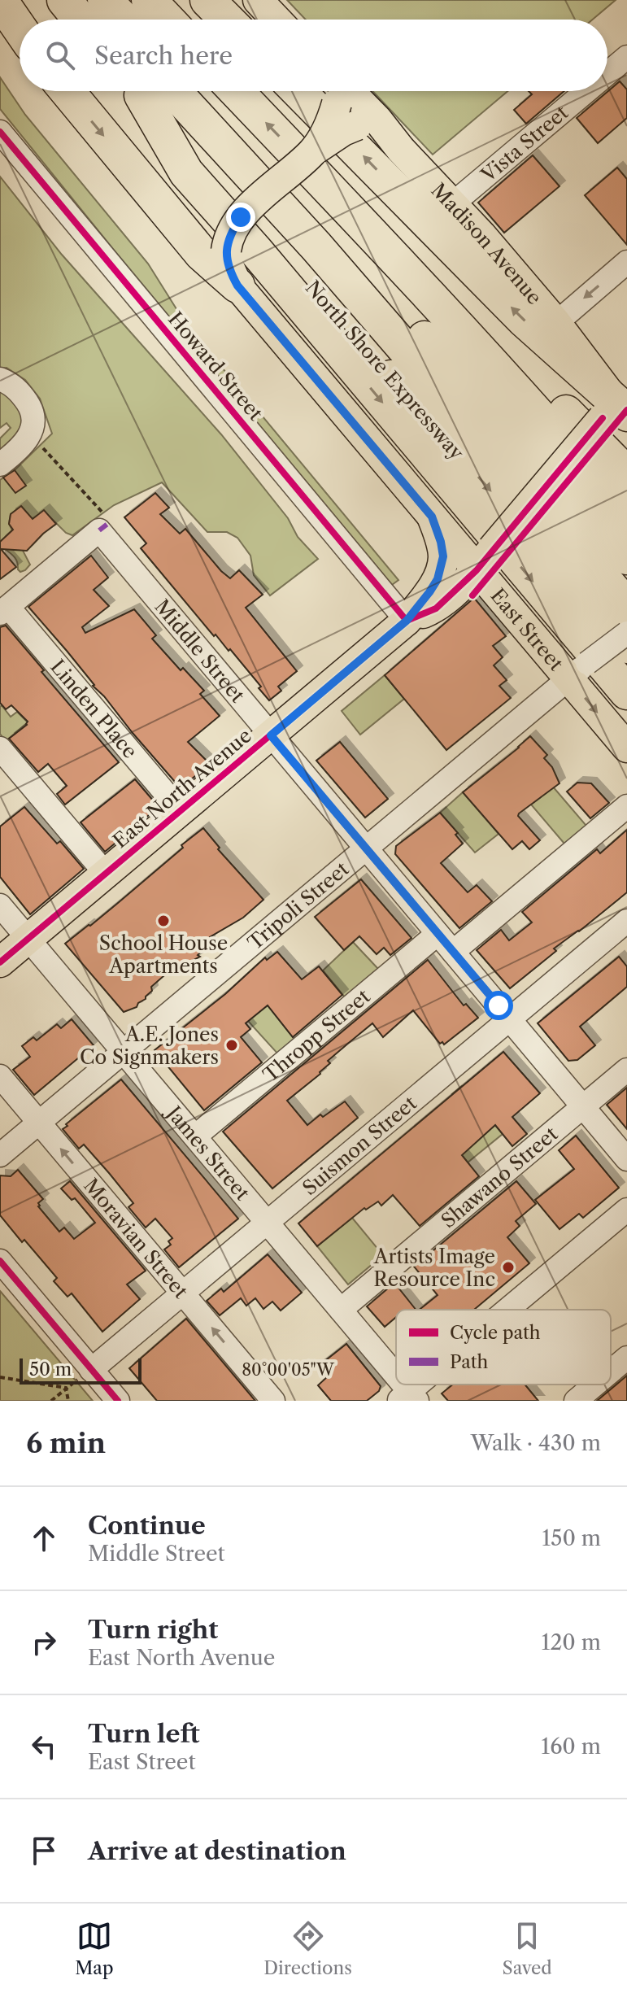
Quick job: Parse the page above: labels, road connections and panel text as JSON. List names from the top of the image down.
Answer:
{
  "streets": {
    "highway": ["North Shore Expressway"],
    "main road": ["Madison Avenue", "East Street", "East North Avenue"],
    "street": [
      "Vista Street",
      "Howard Street",
      "Middle Street",
      "Linden Place",
      "Tripoli Street",
      "Thropp Street",
      "Suismon Street",
      "James Street",
      "Shawano Street",
      "Moravian Street"
    ]
  },
  "crossings": [
    ["Vista Street", "Madison Avenue"],
    ["Madison Avenue", "East North Avenue"],
    ["Howard Street", "East North Avenue"],
    ["East Street", "East North Avenue"],
    ["East Street", "Tripoli Street"],
    ["Middle Street", "East North Avenue"],
    ["Middle Street", "Tripoli Street"],
    ["Middle Street", "Thropp Street"],
    ["Middle Street", "Suismon Street"],
    ["Middle Street", "Shawano Street"],
    ["Linden Place", "East North Avenue"],
    ["East North Avenue", "James Street"],
    ["Tripoli Street", "James Street"],
    ["Tripoli Street", "Moravian Street"],
    ["Thropp Street", "James Street"],
    ["Suismon Street", "James Street"],
    ["Suismon Street", "Moravian Street"],
    ["James Street", "Shawano Street"]
  ],
  "places": ["School House Apartments", "A.E. Jones Co Signmakers", "Artists Image Resource Inc"],
  "legend": ["Cycle path", "Path"],
  "scale_bar": "50 m",
  "page": {
    "search": "Search here",
    "scale": "50 m",
    "heading": ["6 min", "Walk · 430 m"],
    "list": [
      ["Continue", "Middle Street", "150 m"],
      ["Turn right", "East North Avenue", "120 m"],
      ["Turn left", "East Street", "160 m"],
      "Arrive at destination"
    ],
    "nav": ["Map", "Directions", "Saved"]
  },
  "coordinates": ["80°00'05\"W"]
}
